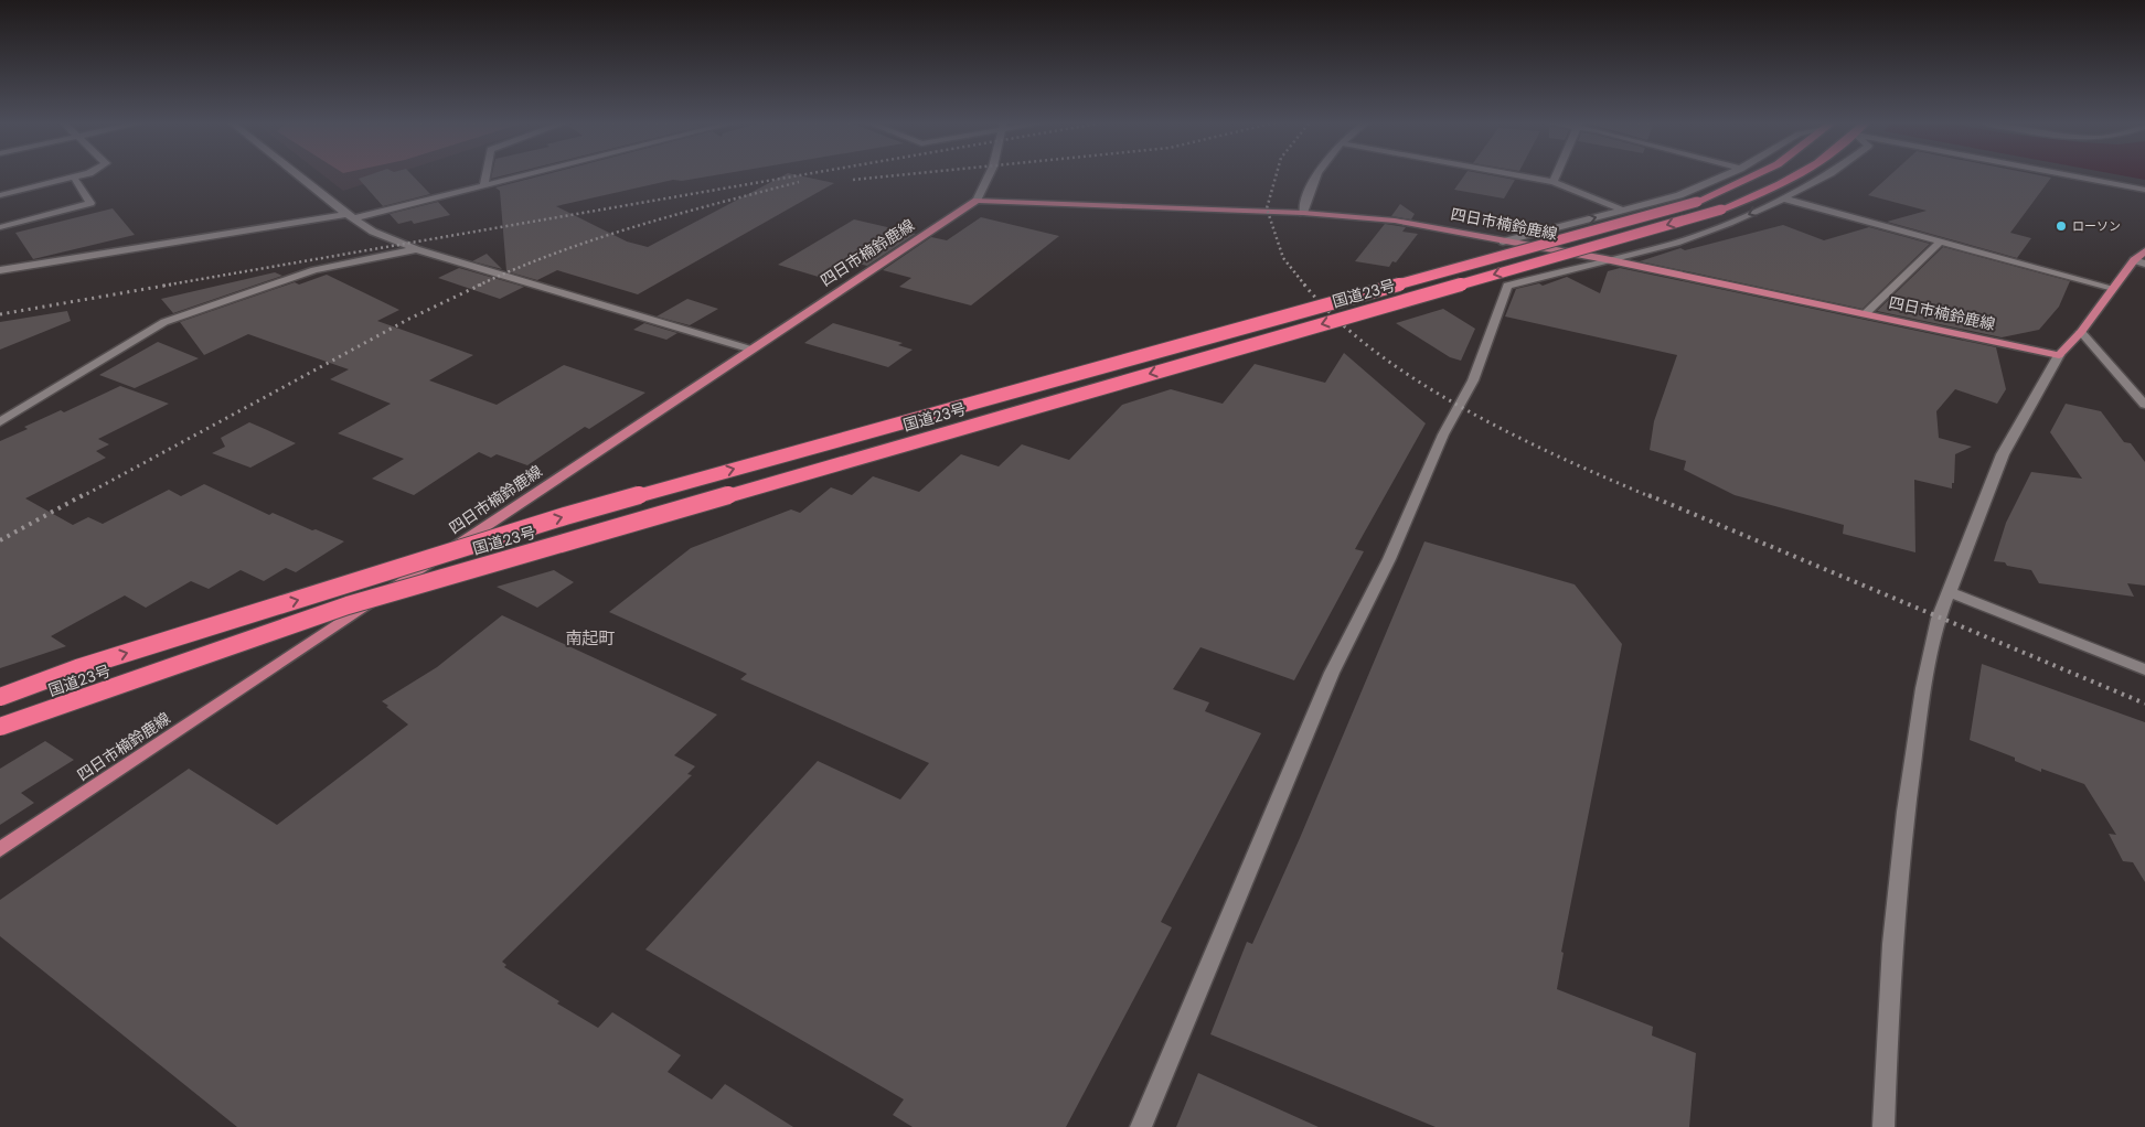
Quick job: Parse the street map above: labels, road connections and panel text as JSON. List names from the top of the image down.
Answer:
{
  "streets": {
    "highway": ["国道23号"],
    "main road": ["四日市楠鈴鹿線"]
  },
  "districts": ["南起町"],
  "places": ["ローソン"]
}
